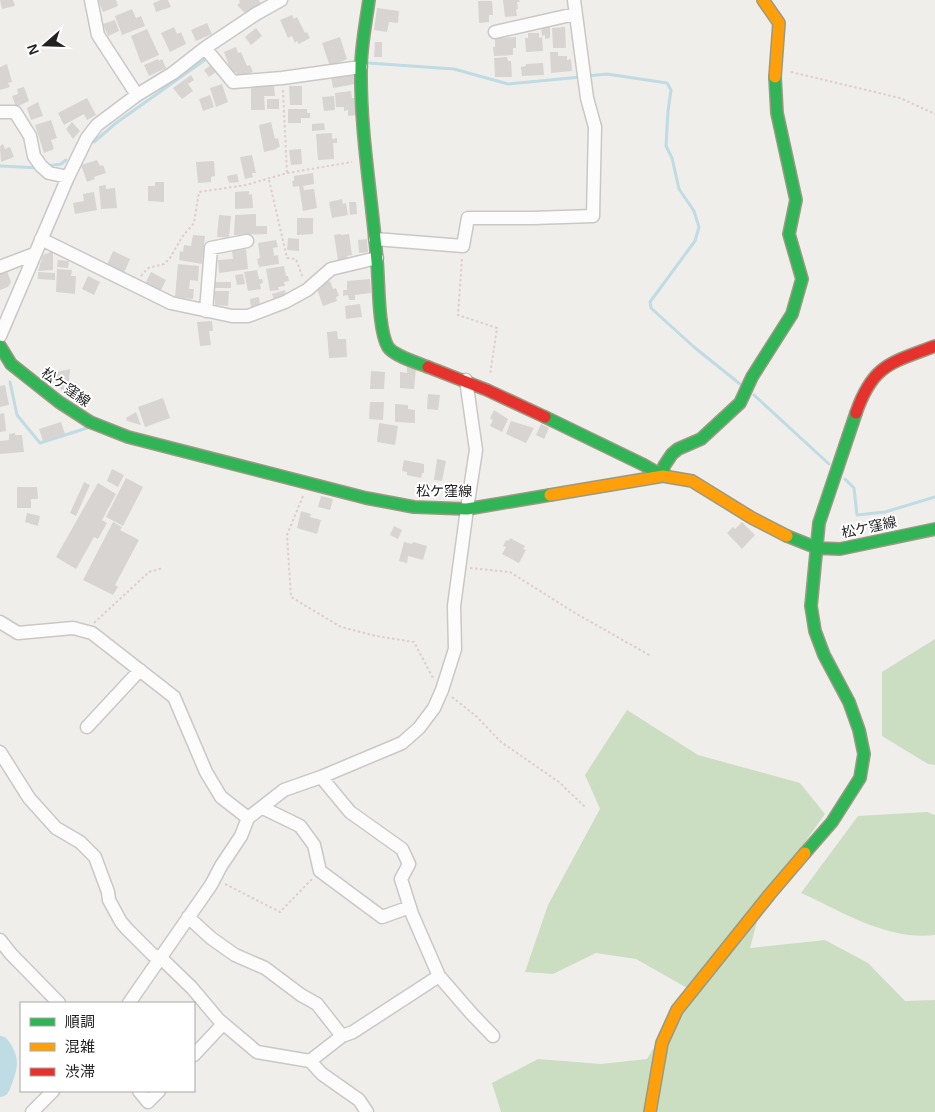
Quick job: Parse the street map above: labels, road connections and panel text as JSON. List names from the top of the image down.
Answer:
{
  "streets": {
    "street": ["松ケ窪線"]
  },
  "legend": ["順調", "混雑", "渋滞"],
  "north": "left"
}
